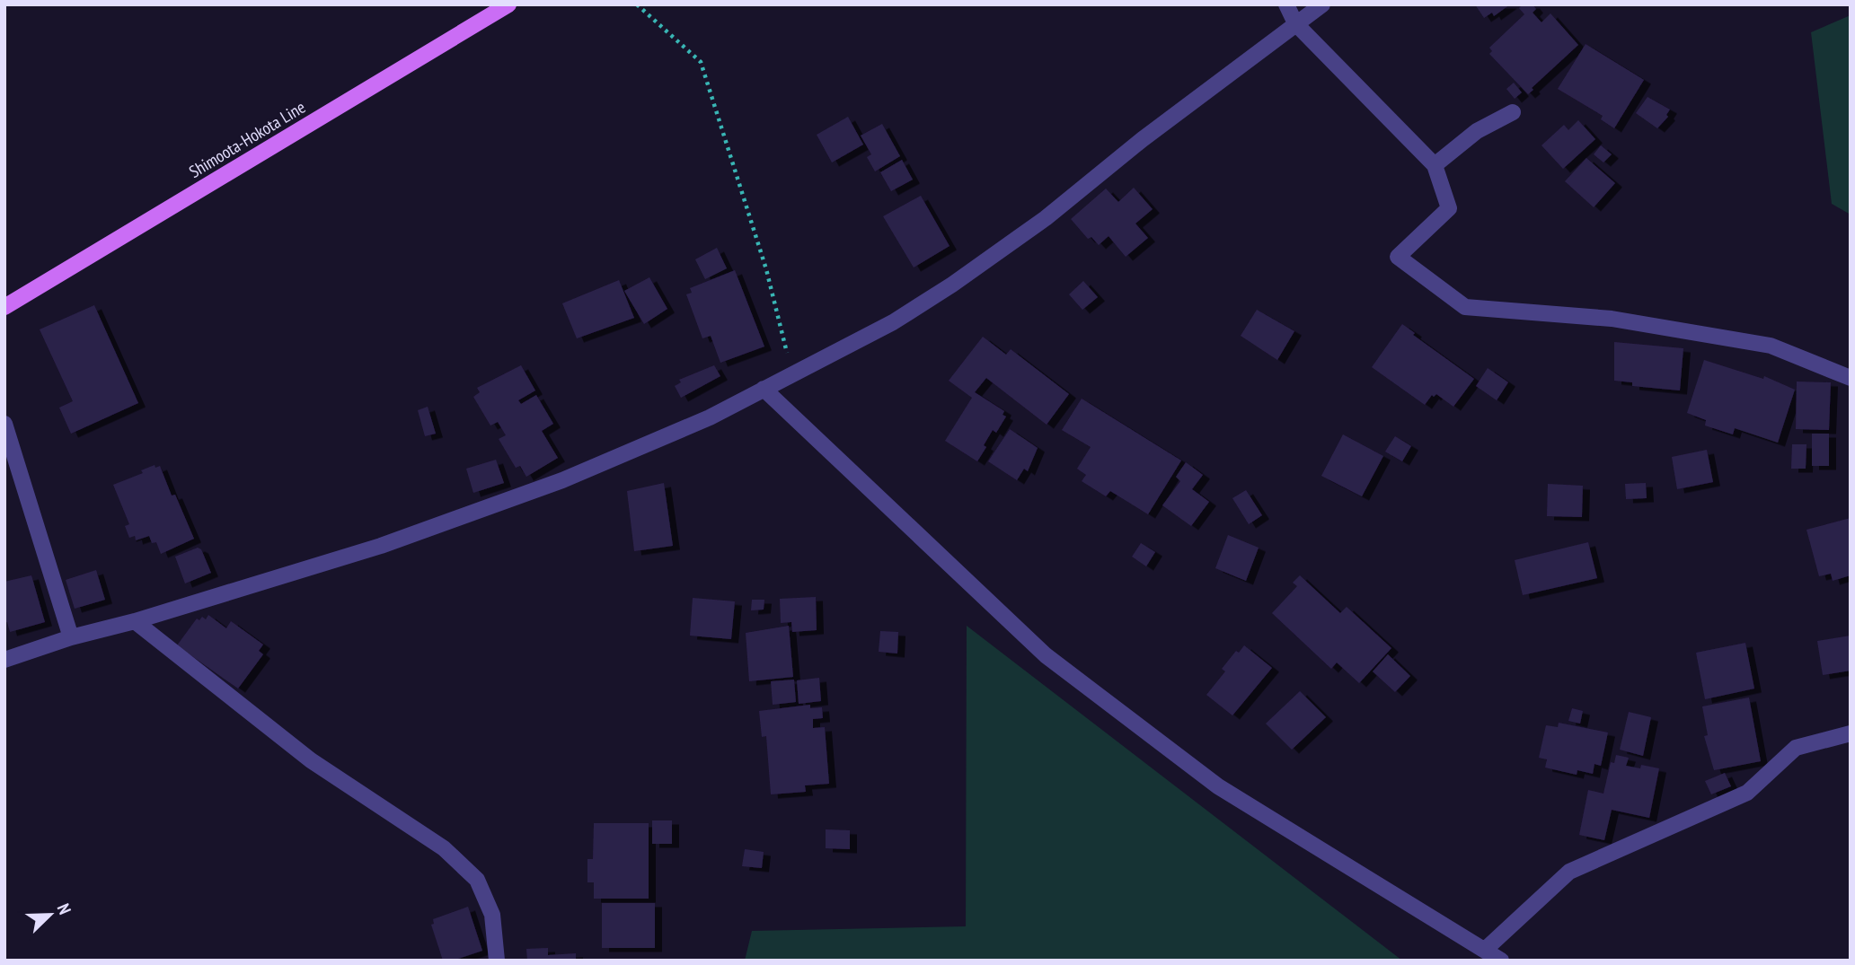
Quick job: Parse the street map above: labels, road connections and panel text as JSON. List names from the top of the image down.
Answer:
{
  "streets": {
    "main road": ["Shimoota-Hokota Line"]
  },
  "north": "top right"
}
